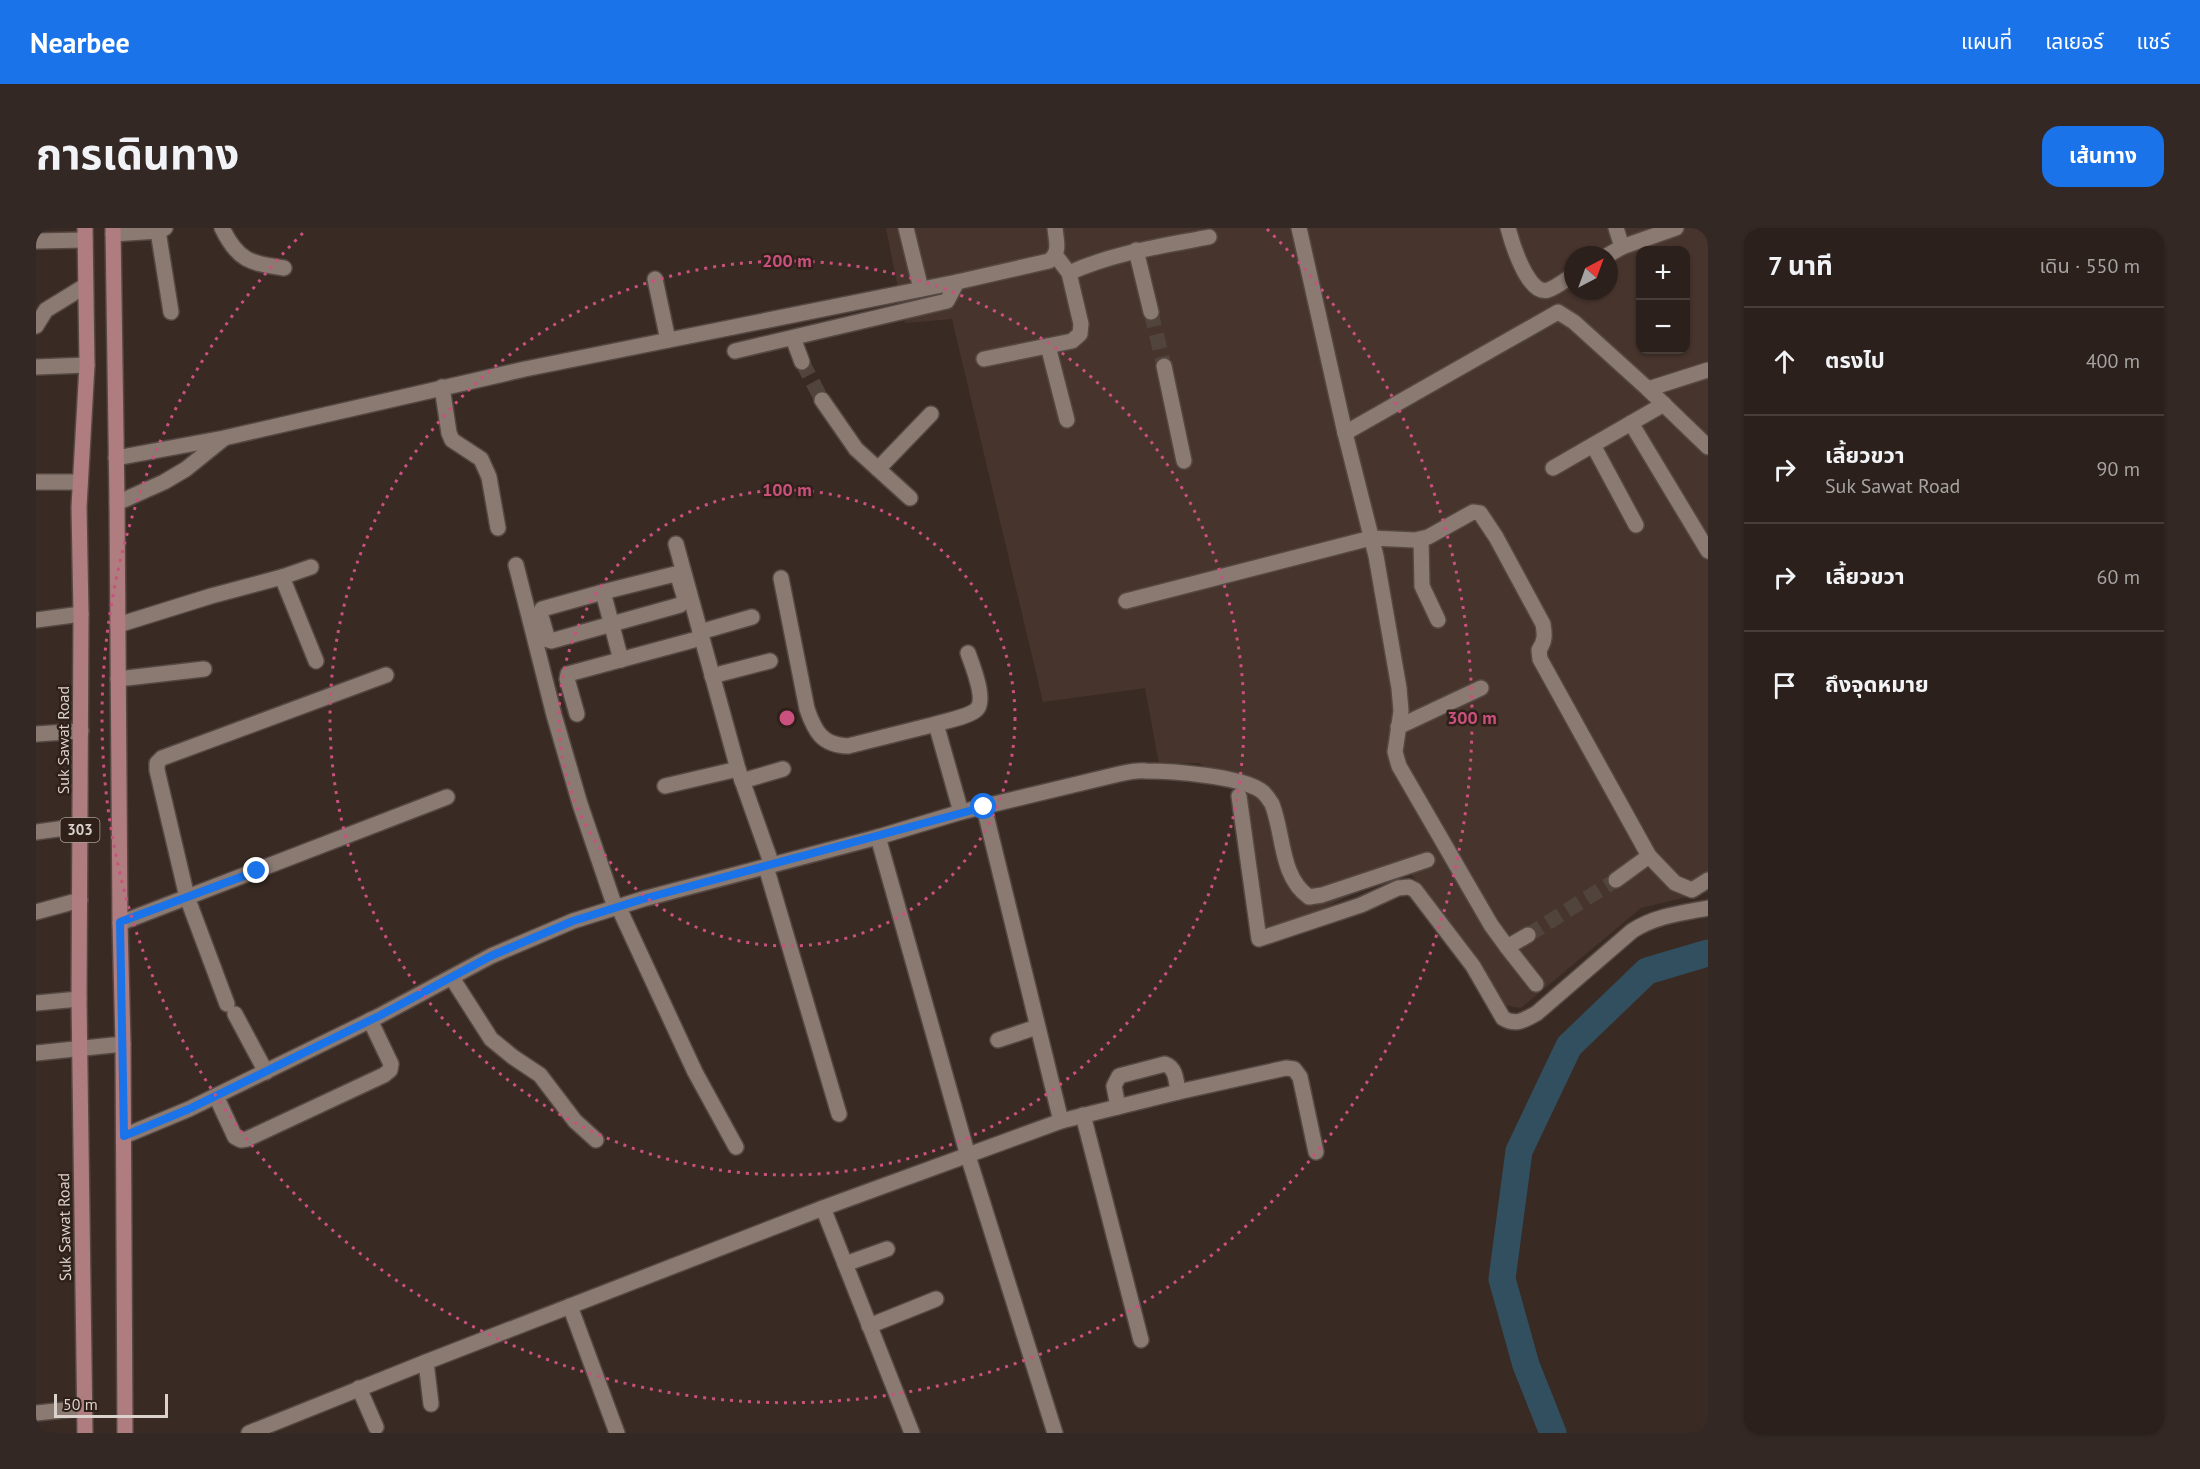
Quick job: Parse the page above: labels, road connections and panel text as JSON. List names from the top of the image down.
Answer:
{
  "streets": {
    "main road": ["Suk Sawat Road", "303"]
  },
  "scale_bar": "50 m",
  "north": "top right",
  "page": {
    "header": "Nearbee",
    "nav": ["แผนที่", "เลเยอร์", "แชร์"],
    "title": "การเดินทาง",
    "buttons": "เส้นทาง",
    "heading": ["7 นาที", "เดิน · 550 m"],
    "map_buttons": ["+", "−"],
    "list": [
      ["ตรงไป", "400 m"],
      ["เลี้ยวขวา", "Suk Sawat Road", "90 m"],
      ["เลี้ยวขวา", "60 m"],
      "ถึงจุดหมาย"
    ],
    "scale": "50 m"
  },
  "rings": ["200 m", "100 m", "300 m"]
}
